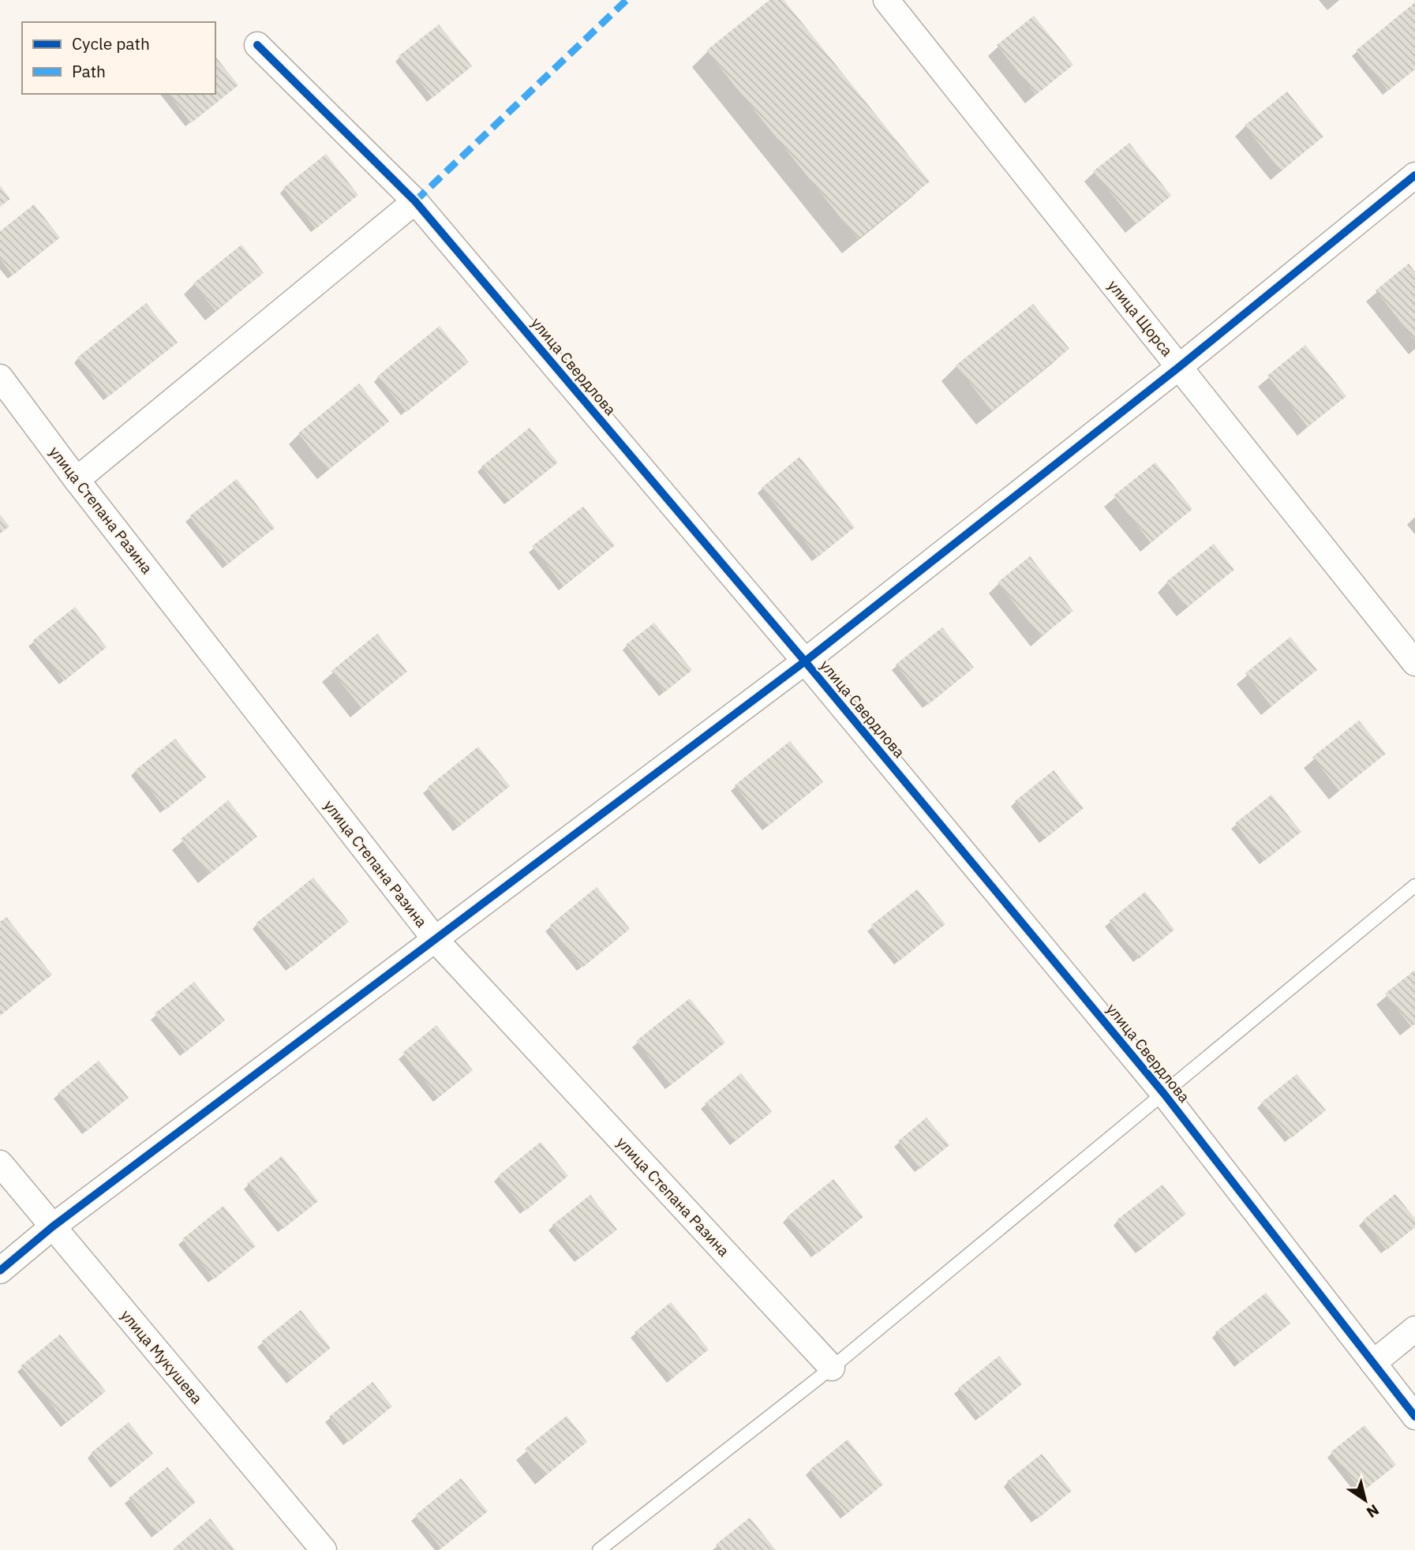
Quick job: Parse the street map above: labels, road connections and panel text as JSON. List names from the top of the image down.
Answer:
{
  "streets": {
    "street": [
      "улица Щорса",
      "улица Свердлова",
      "улица Степана Разина",
      "улица Мукушева"
    ]
  },
  "legend": ["Cycle path", "Path"],
  "north": "bottom right"
}
